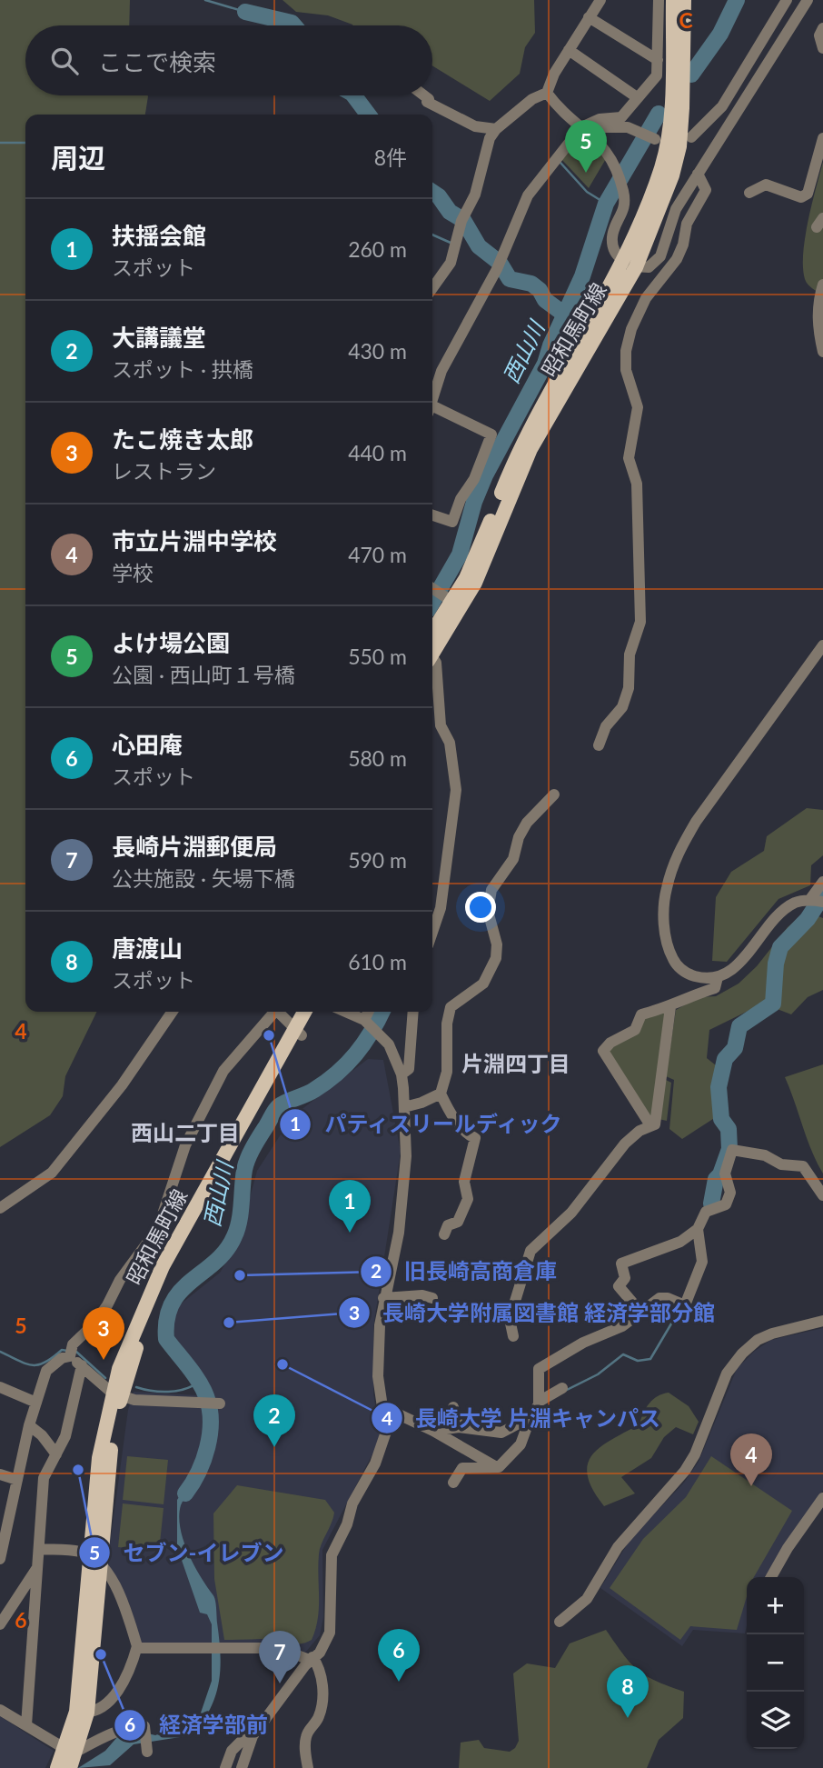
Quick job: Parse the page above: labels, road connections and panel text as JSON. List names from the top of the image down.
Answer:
{
  "streets": {
    "main road": ["昭和馬町線"]
  },
  "districts": ["片淵四丁目", "西山二丁目"],
  "water": ["西山川"],
  "places": [
    "パティスリールディック",
    "旧長崎高商倉庫",
    "長崎大学附属図書館 経済学部分館",
    "長崎大学 片淵キャンパス",
    "セブン-イレブン",
    "経済学部前"
  ],
  "page": {
    "search": "ここで検索",
    "heading": ["周辺", "8件"],
    "pins": [
      "5",
      "1",
      "3",
      "2",
      "4",
      "6",
      "7",
      "8"
    ],
    "list": [
      {
        "mark": "1",
        "name": "扶揺会館",
        "note": "スポット",
        "value": "260 m"
      },
      {
        "mark": "2",
        "name": "大講議堂",
        "note": "スポット · 拱橋",
        "value": "430 m"
      },
      {
        "mark": "3",
        "name": "たこ焼き太郎",
        "note": "レストラン",
        "value": "440 m"
      },
      {
        "mark": "4",
        "name": "市立片淵中学校",
        "note": "学校",
        "value": "470 m"
      },
      {
        "mark": "5",
        "name": "よけ場公園",
        "note": "公園 · 西山町１号橋",
        "value": "550 m"
      },
      {
        "mark": "6",
        "name": "心田庵",
        "note": "スポット",
        "value": "580 m"
      },
      {
        "mark": "7",
        "name": "長崎片淵郵便局",
        "note": "公共施設 · 矢場下橋",
        "value": "590 m"
      },
      {
        "mark": "8",
        "name": "唐渡山",
        "note": "スポット",
        "value": "610 m"
      }
    ],
    "map_buttons": ["+", "−"]
  },
  "grid": {
    "columns": ["C"],
    "rows": ["4", "5", "6"]
  }
}
